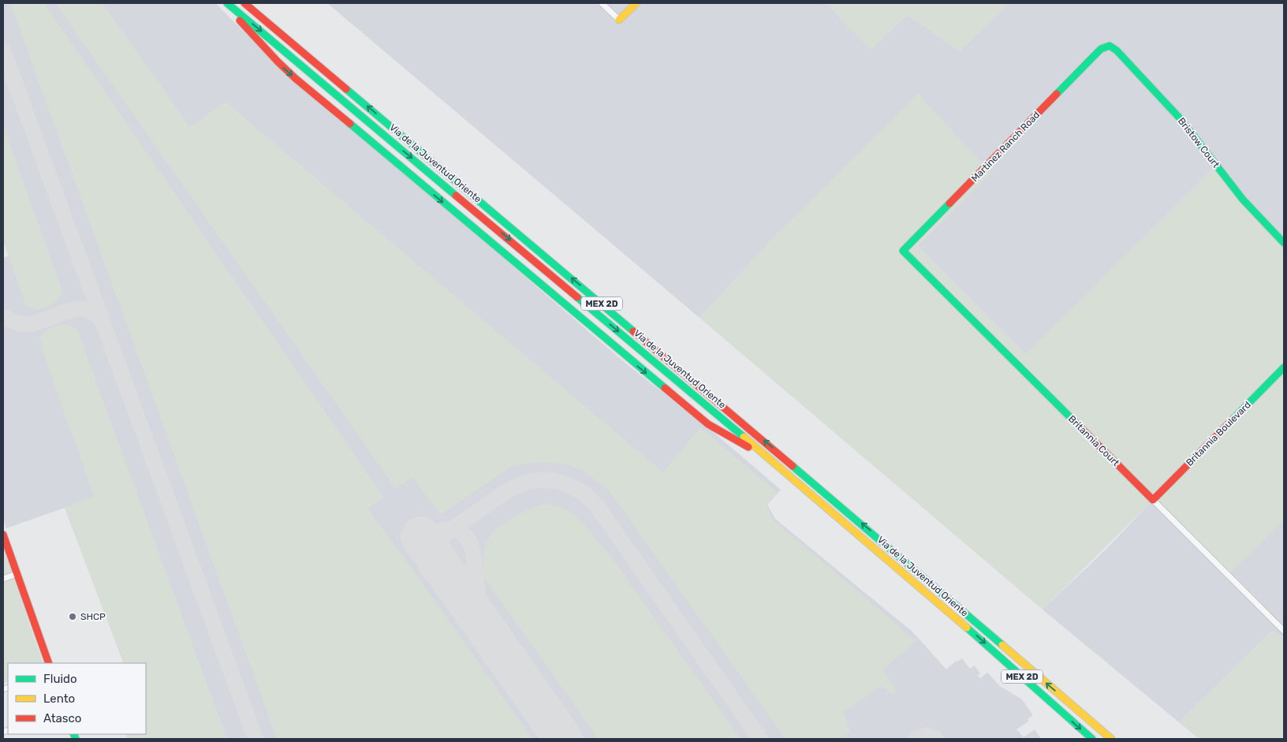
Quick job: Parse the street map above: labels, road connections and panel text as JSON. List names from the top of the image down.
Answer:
{
  "streets": {
    "main road": [
      "Bristow Court",
      "Martinez Ranch Road",
      "Via de la Juventud Oriente",
      "MEX 2D",
      "Britannia Boulevard",
      "Britannia Court"
    ]
  },
  "crossings": [
    ["Bristow Court", "Martinez Ranch Road"],
    ["Martinez Ranch Road", "Britannia Court"],
    ["Britannia Boulevard", "Britannia Court"]
  ],
  "places": ["SHCP"],
  "legend": ["Fluido", "Lento", "Atasco"]
}
